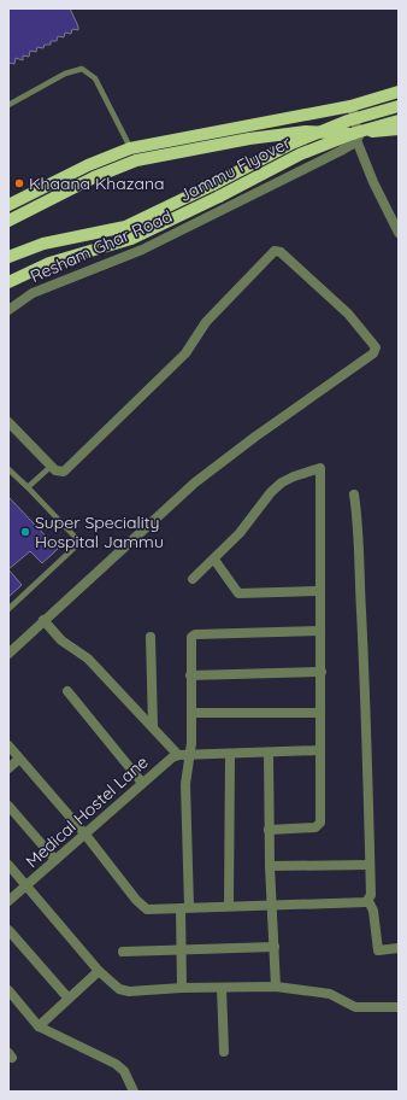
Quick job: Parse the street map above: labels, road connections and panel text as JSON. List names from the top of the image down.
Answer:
{
  "streets": {
    "main road": ["Jammu Flyover"],
    "street": ["Resham Ghar Road", "Medical Hostel Lane"]
  },
  "places": ["Khaana Khazana", "Super Speciality Hospital Jammu"]
}
